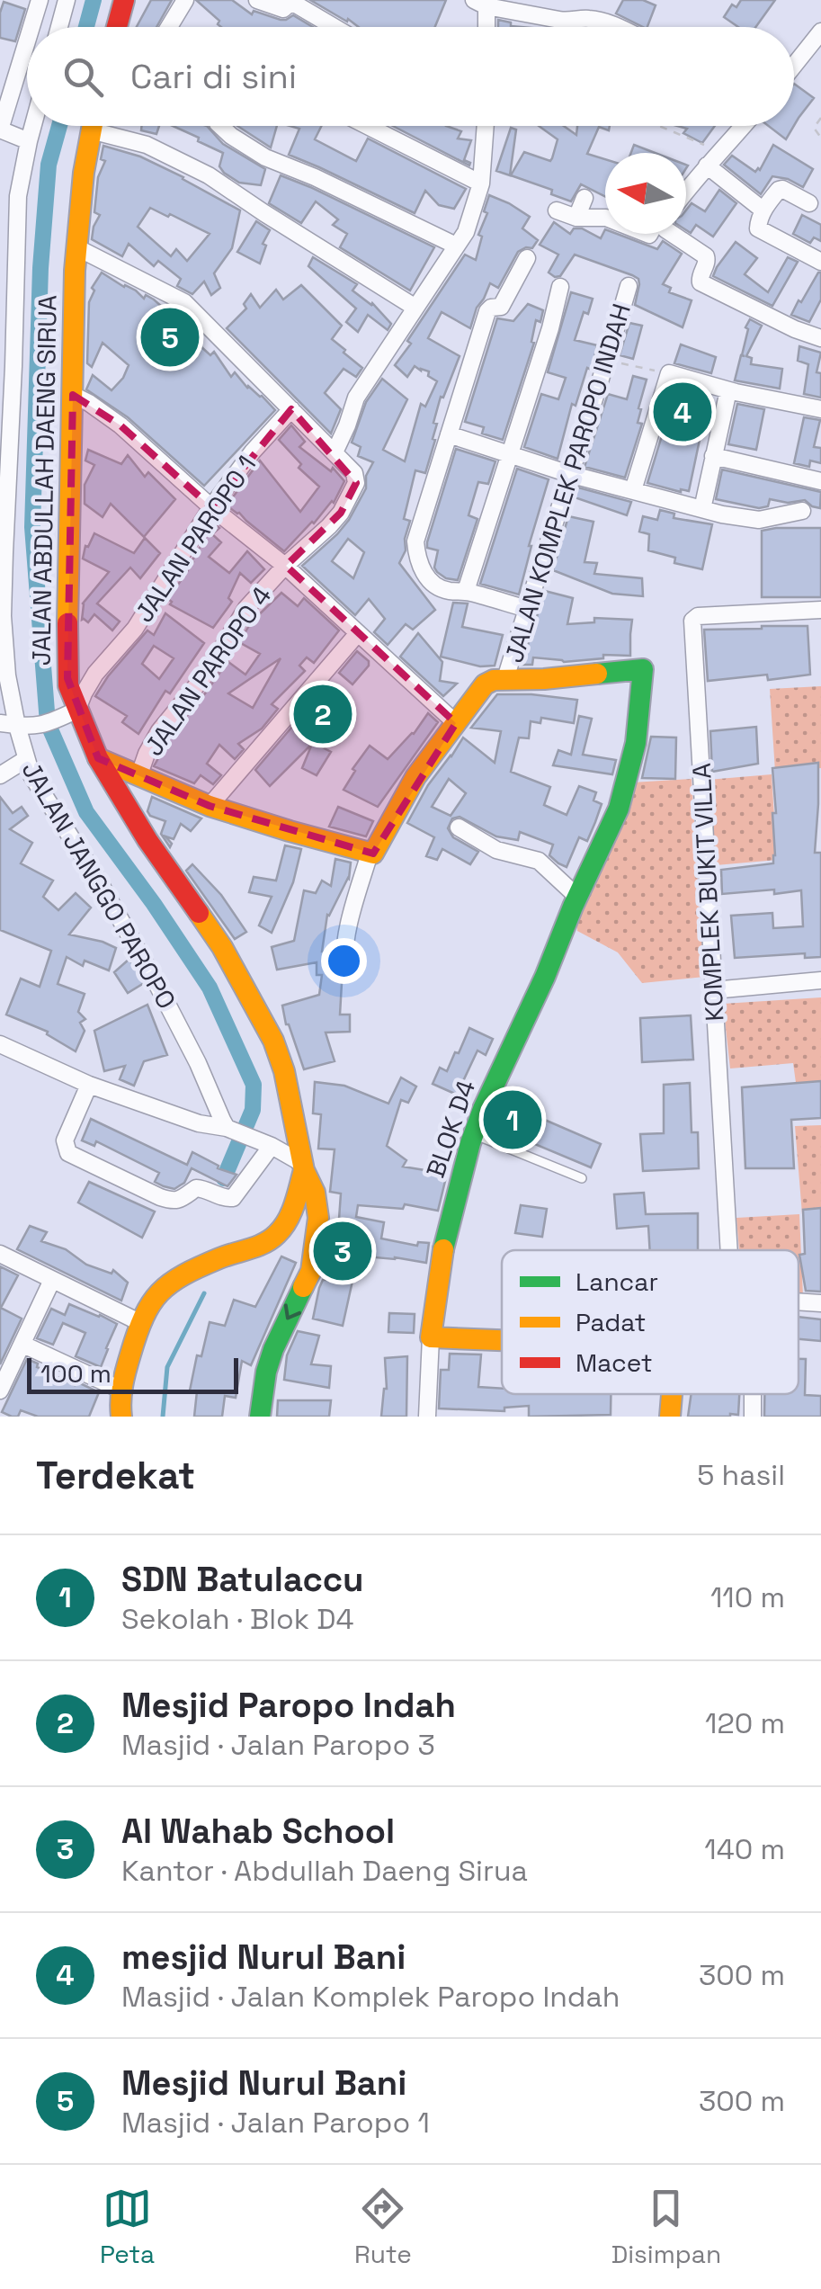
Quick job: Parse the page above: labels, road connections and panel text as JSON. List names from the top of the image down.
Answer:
{
  "streets": {
    "main road": ["JALAN ABDULLAH DAENG SIRUA", "BLOK D4"],
    "street": [
      "JALAN KOMPLEK PAROPO INDAH",
      "JALAN PAROPO 1",
      "JALAN PAROPO 4",
      "JALAN JANGGO PAROPO",
      "KOMPLEK BUKIT VILLA"
    ]
  },
  "crossings": [
    ["JALAN ABDULLAH DAENG SIRUA", "JALAN PAROPO 1"],
    ["JALAN KOMPLEK PAROPO INDAH", "BLOK D4"],
    ["JALAN PAROPO 1", "JALAN PAROPO 4"]
  ],
  "legend": ["Lancar", "Padat", "Macet"],
  "scale_bar": "100 m",
  "north": "left",
  "page": {
    "search": "Cari di sini",
    "pins": [
      "5",
      "4",
      "2",
      "1",
      "3"
    ],
    "scale": "100 m",
    "heading": ["Terdekat", "5 hasil"],
    "list": [
      {
        "mark": "1",
        "name": "SDN Batulaccu",
        "note": "Sekolah · Blok D4",
        "value": "110 m"
      },
      {
        "mark": "2",
        "name": "Mesjid Paropo Indah",
        "note": "Masjid · Jalan Paropo 3",
        "value": "120 m"
      },
      {
        "mark": "3",
        "name": "Al Wahab School",
        "note": "Kantor · Abdullah Daeng Sirua",
        "value": "140 m"
      },
      {
        "mark": "4",
        "name": "mesjid Nurul Bani",
        "note": "Masjid · Jalan Komplek Paropo Indah",
        "value": "300 m"
      },
      {
        "mark": "5",
        "name": "Mesjid Nurul Bani",
        "note": "Masjid · Jalan Paropo 1",
        "value": "300 m"
      }
    ],
    "nav": ["Peta", "Rute", "Disimpan"]
  }
}
